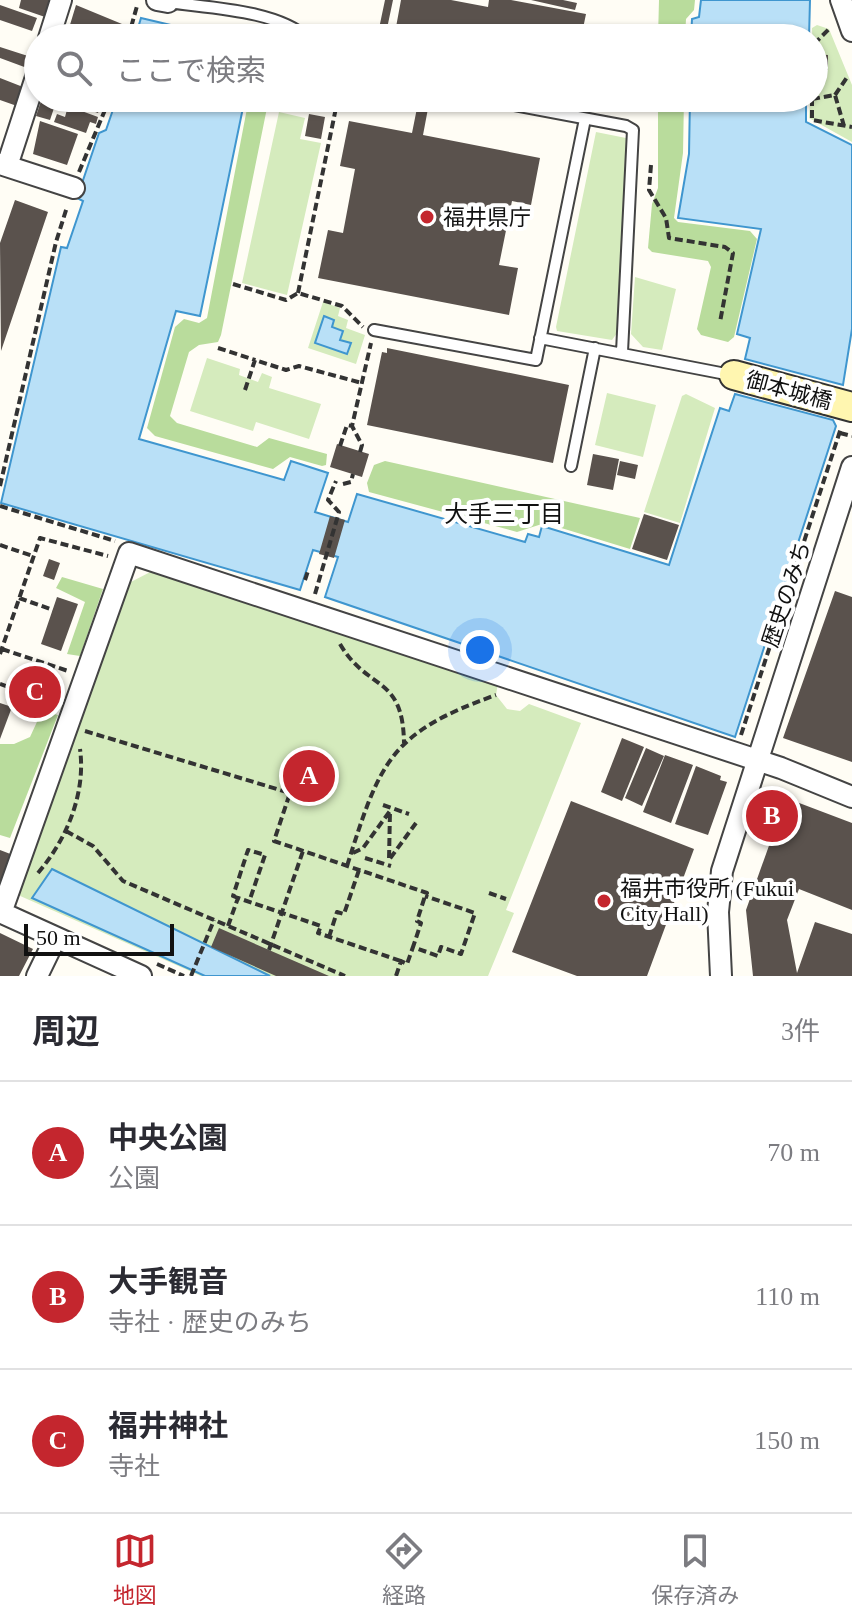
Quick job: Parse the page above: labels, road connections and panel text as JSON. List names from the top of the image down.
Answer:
{
  "streets": {
    "main road": ["御本城橋"],
    "street": ["歴史のみち"]
  },
  "districts": ["大手三丁目"],
  "places": ["福井県庁", "福井市役所 (Fukui City Hall)"],
  "scale_bar": "50 m",
  "page": {
    "search": "ここで検索",
    "pins": ["C", "A", "B"],
    "scale": "50 m",
    "heading": ["周辺", "3件"],
    "list": [
      {
        "mark": "A",
        "name": "中央公園",
        "note": "公園",
        "value": "70 m"
      },
      {
        "mark": "B",
        "name": "大手観音",
        "note": "寺社 · 歴史のみち",
        "value": "110 m"
      },
      {
        "mark": "C",
        "name": "福井神社",
        "note": "寺社",
        "value": "150 m"
      }
    ],
    "nav": ["地図", "経路", "保存済み"]
  }
}
